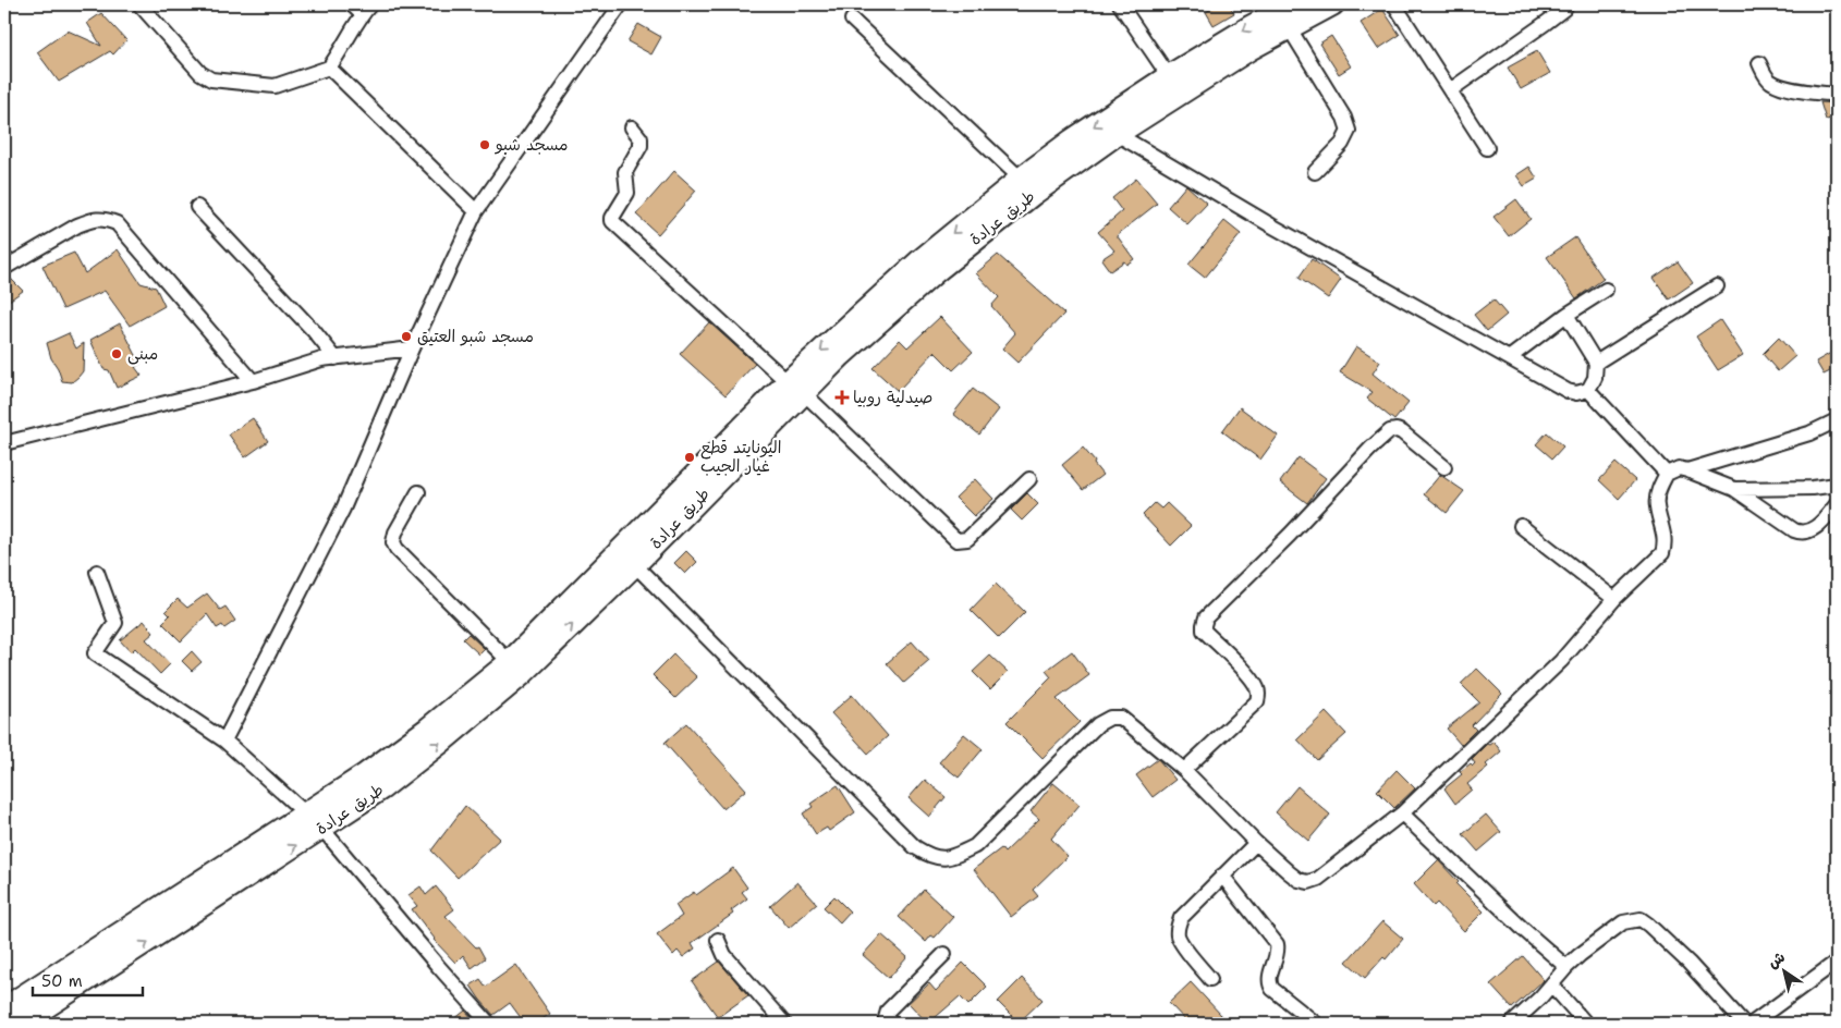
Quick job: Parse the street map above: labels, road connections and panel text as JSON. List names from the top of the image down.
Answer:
{
  "streets": {
    "main road": ["طريق عرادة"]
  },
  "places": {
    "other": [
      "مسجد شبو",
      "مسجد شبو العتيق",
      "مبنى",
      "اليونايتد قطع غيار الجيب"
    ],
    "health": ["صيدلية روبيا"]
  },
  "scale_bar": "50 m",
  "north": "top left"
}
